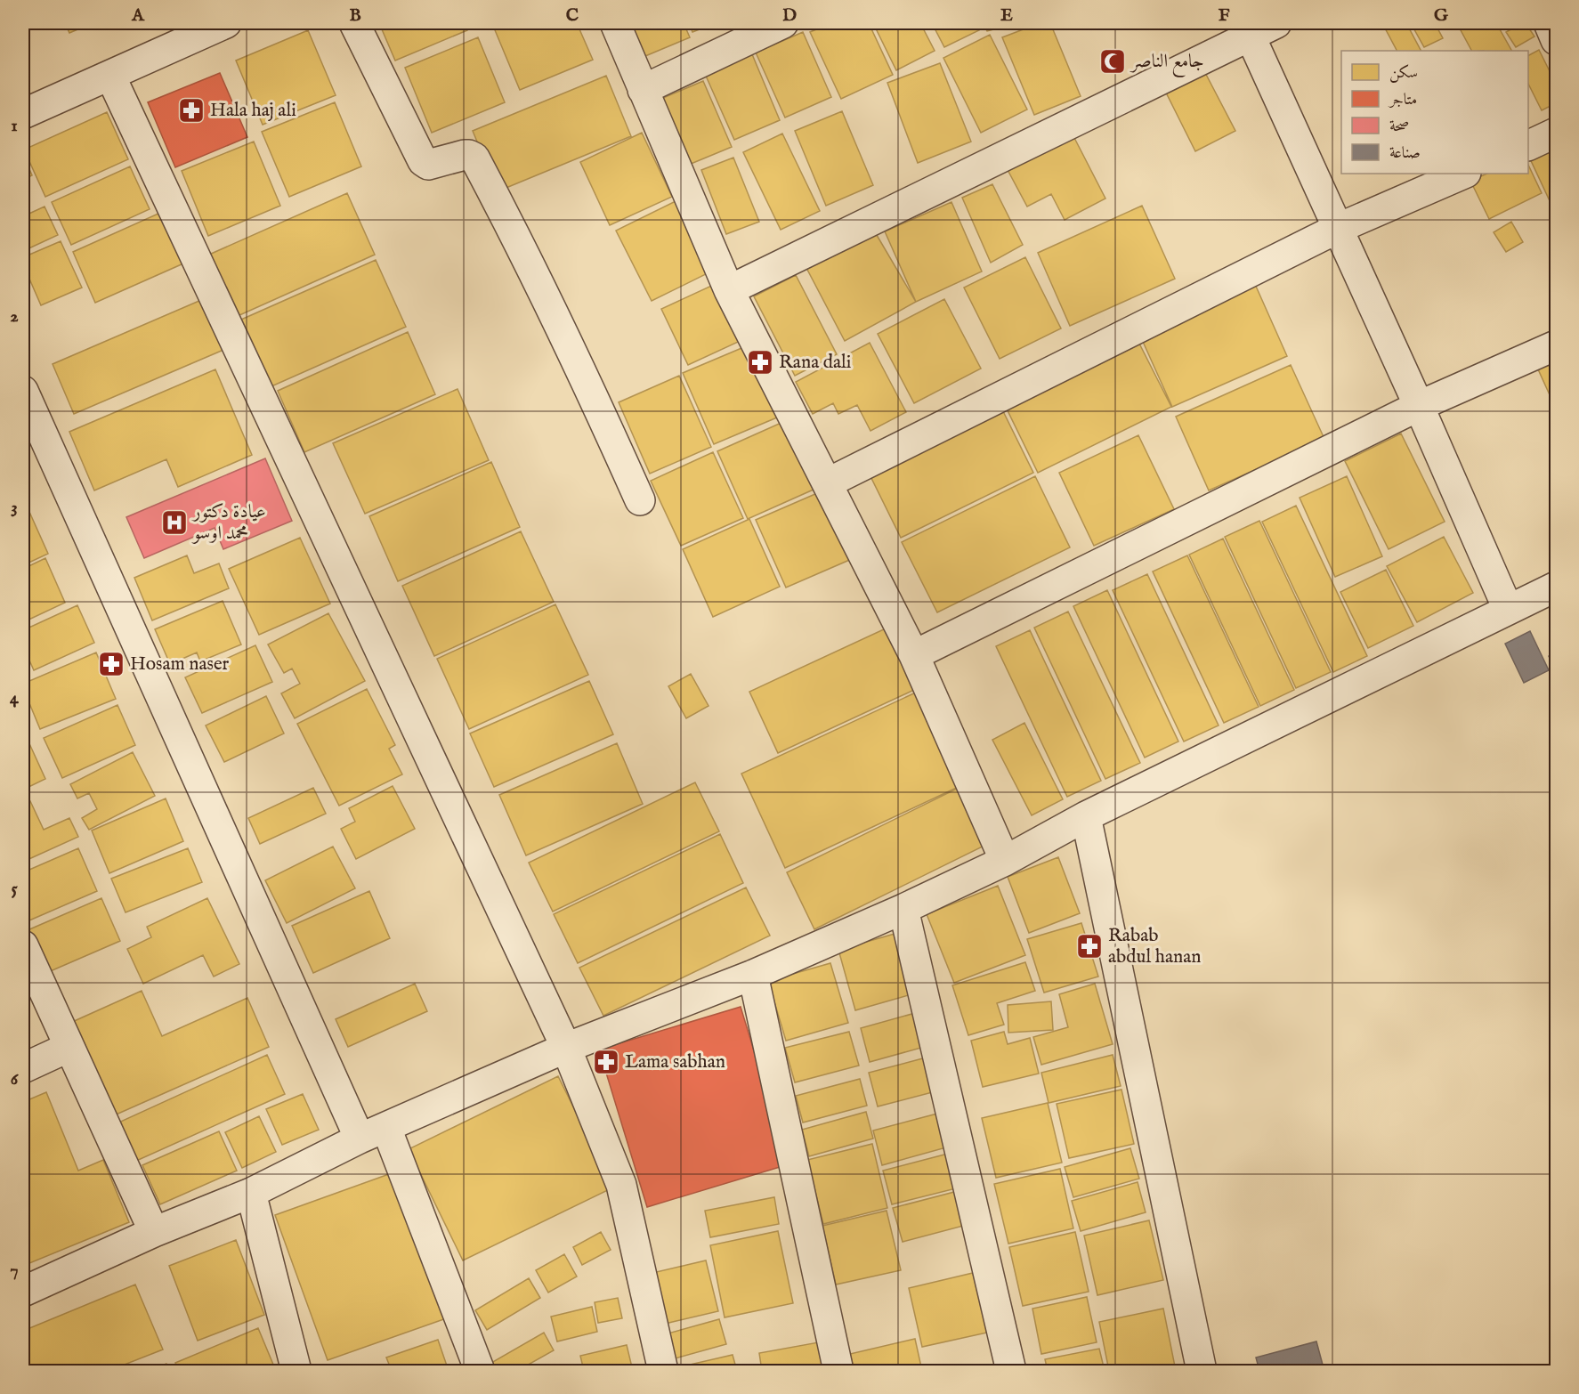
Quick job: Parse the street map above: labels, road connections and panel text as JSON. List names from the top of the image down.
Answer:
{
  "places": {
    "mosque": ["جامع الناصر"],
    "pharmacy": [
      "Hala haj ali",
      "Rana dali",
      "Hosam naser",
      "Rabab abdul hanan",
      "Lama sabhan"
    ],
    "hospital": ["عيادة دكتور محمد اوسو"]
  },
  "legend": [
    "سكن",
    "متاجر",
    "صحة",
    "صناعة"
  ],
  "grid": {
    "columns": [
      "A",
      "B",
      "C",
      "D",
      "E",
      "F",
      "G"
    ],
    "rows": [
      "1",
      "2",
      "3",
      "4",
      "5",
      "6",
      "7"
    ]
  }
}
